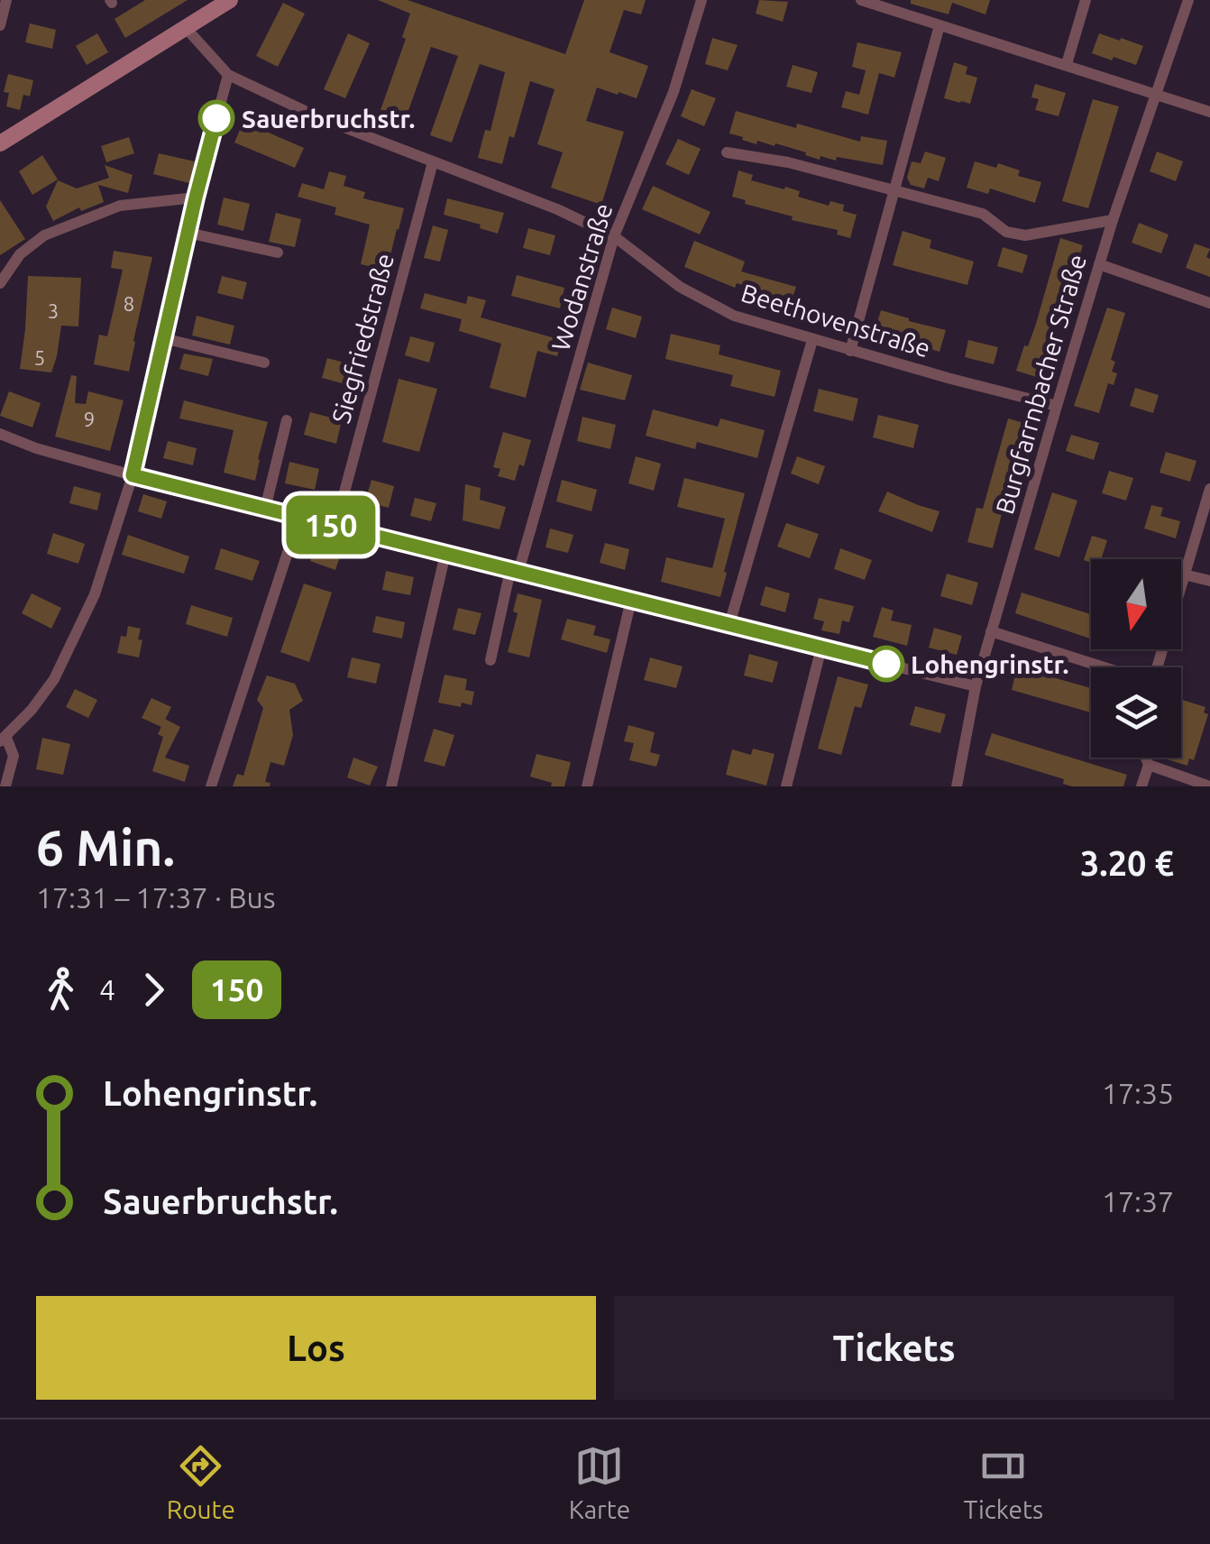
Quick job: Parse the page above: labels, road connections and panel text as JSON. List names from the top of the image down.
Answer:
{
  "streets": {
    "street": [
      "Wodanstraße",
      "Beethovenstraße",
      "Siegfriedstraße",
      "Burgfarrnbacher Straße"
    ]
  },
  "crossings": [
    ["Wodanstraße", "Beethovenstraße"],
    ["Beethovenstraße", "Siegfriedstraße"],
    ["Beethovenstraße", "Burgfarrnbacher Straße"]
  ],
  "places": ["Sauerbruchstr.", "Lohengrinstr."],
  "lines": ["bus line 150"],
  "house_numbers": [
    "8",
    "3",
    "5",
    "9"
  ],
  "north": "bottom",
  "page": {
    "on_map": "150",
    "heading": ["6 Min.", "17:31 – 17:37 · Bus", "3.20 €"],
    "legs": ["4", "150"],
    "list": [
      {
        "name": "Lohengrinstr.",
        "value": "17:35"
      },
      {
        "name": "Sauerbruchstr.",
        "value": "17:37"
      }
    ],
    "buttons": ["Los", "Tickets"],
    "tabs": ["Route", "Karte", "Tickets"]
  }
}
